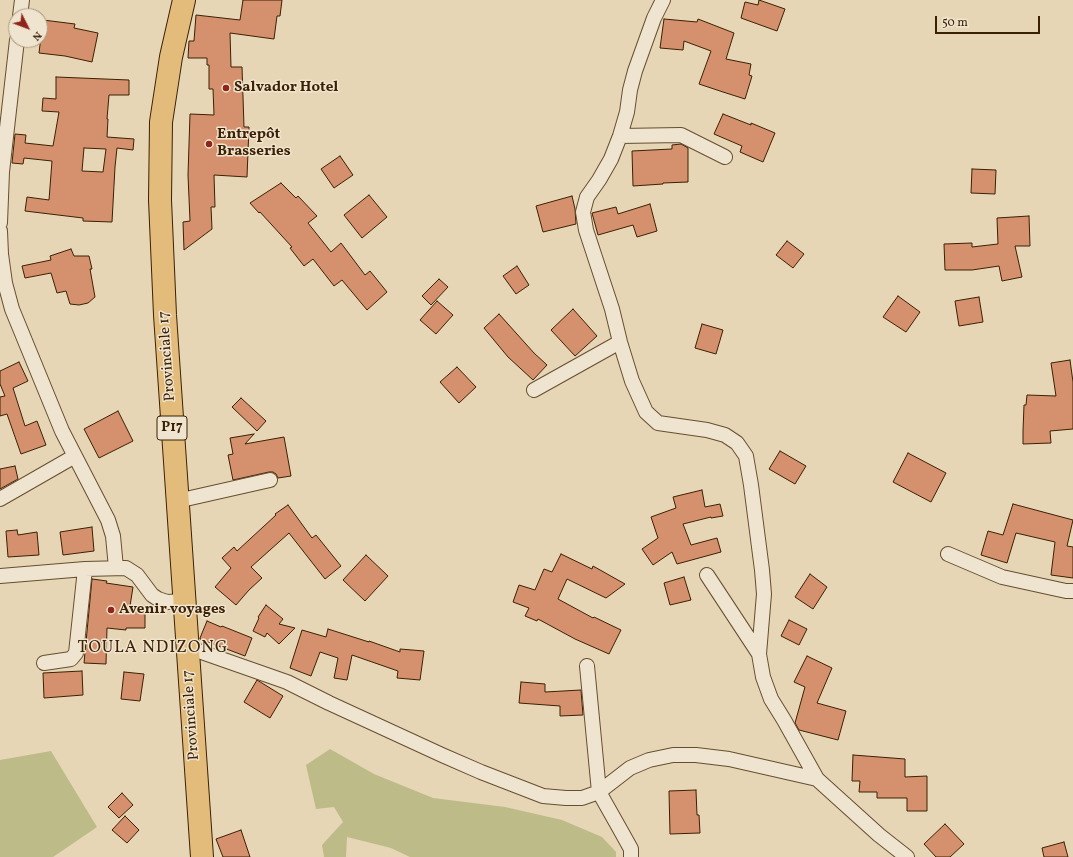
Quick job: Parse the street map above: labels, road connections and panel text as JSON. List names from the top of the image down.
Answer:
{
  "streets": {
    "main road": ["Provinciale 17", "P17"]
  },
  "districts": ["TOULA NDIZONG"],
  "places": ["Salvador Hotel", "Entrepôt Brasseries", "Avenir voyages"],
  "scale_bar": "50 m",
  "north": "bottom right"
}
